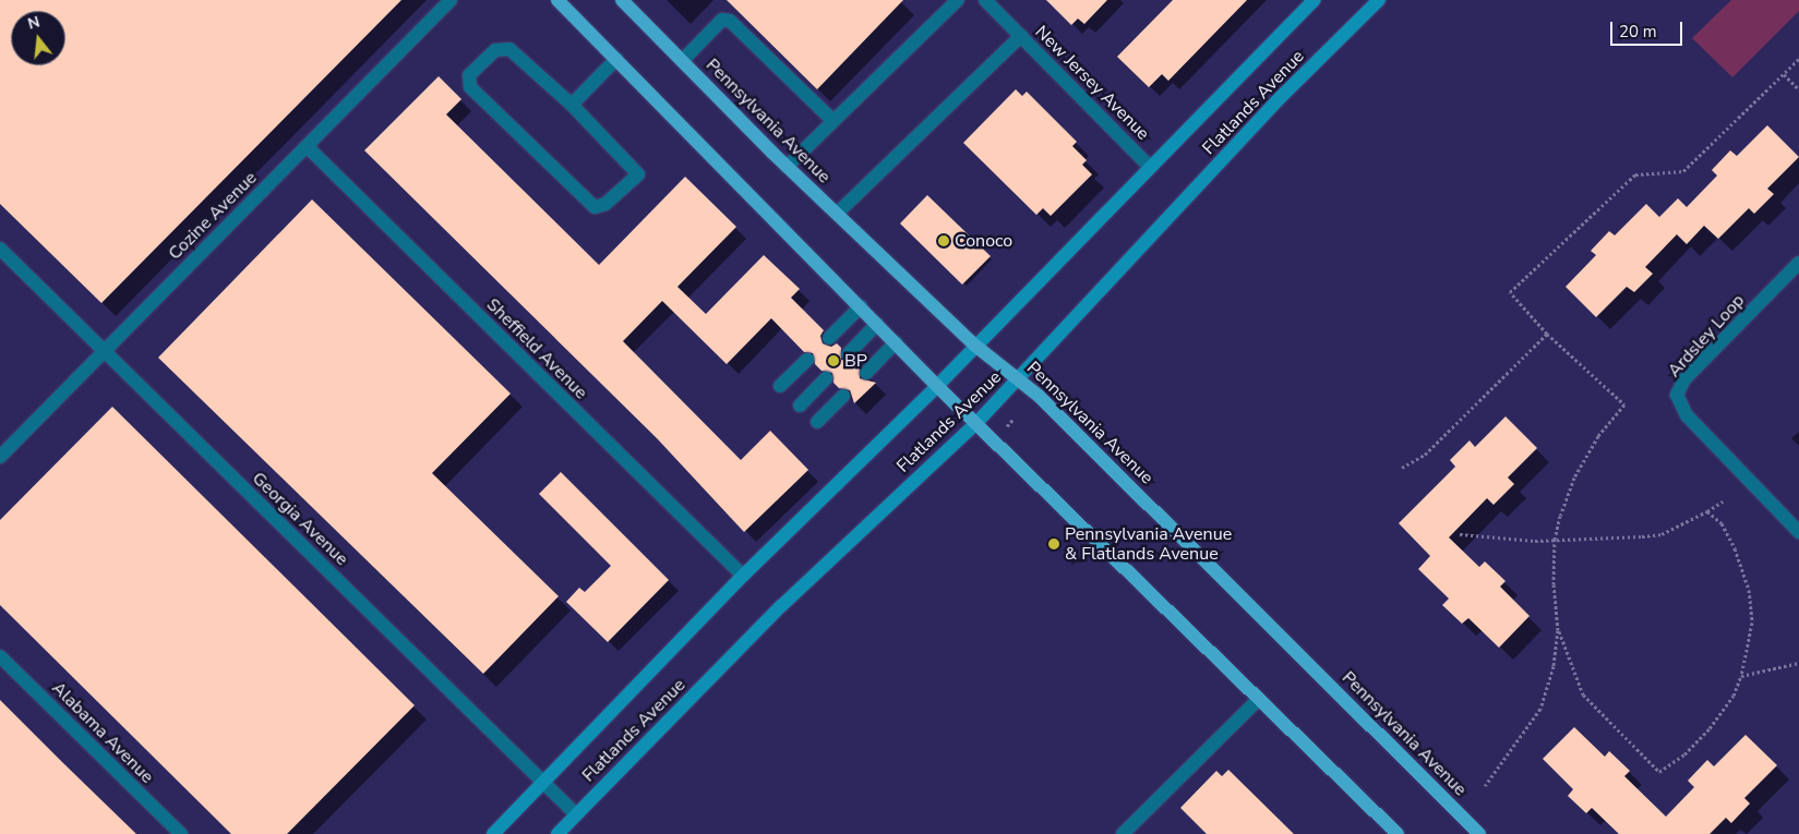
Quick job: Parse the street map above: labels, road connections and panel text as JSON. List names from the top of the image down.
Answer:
{
  "streets": {
    "main road": ["Flatlands Avenue", "Pennsylvania Avenue"],
    "street": [
      "New Jersey Avenue",
      "Cozine Avenue",
      "Ardsley Loop",
      "Sheffield Avenue",
      "Georgia Avenue",
      "Alabama Avenue"
    ]
  },
  "crossings": [
    ["New Jersey Avenue", "Flatlands Avenue"],
    ["Flatlands Avenue", "Pennsylvania Avenue"],
    ["Flatlands Avenue", "Sheffield Avenue"],
    ["Flatlands Avenue", "Georgia Avenue"],
    ["Cozine Avenue", "Sheffield Avenue"],
    ["Cozine Avenue", "Georgia Avenue"]
  ],
  "places": ["Conoco", "BP", "Pennsylvania Avenue & Flatlands Avenue"],
  "scale_bar": "20 m",
  "north": "top"
}
